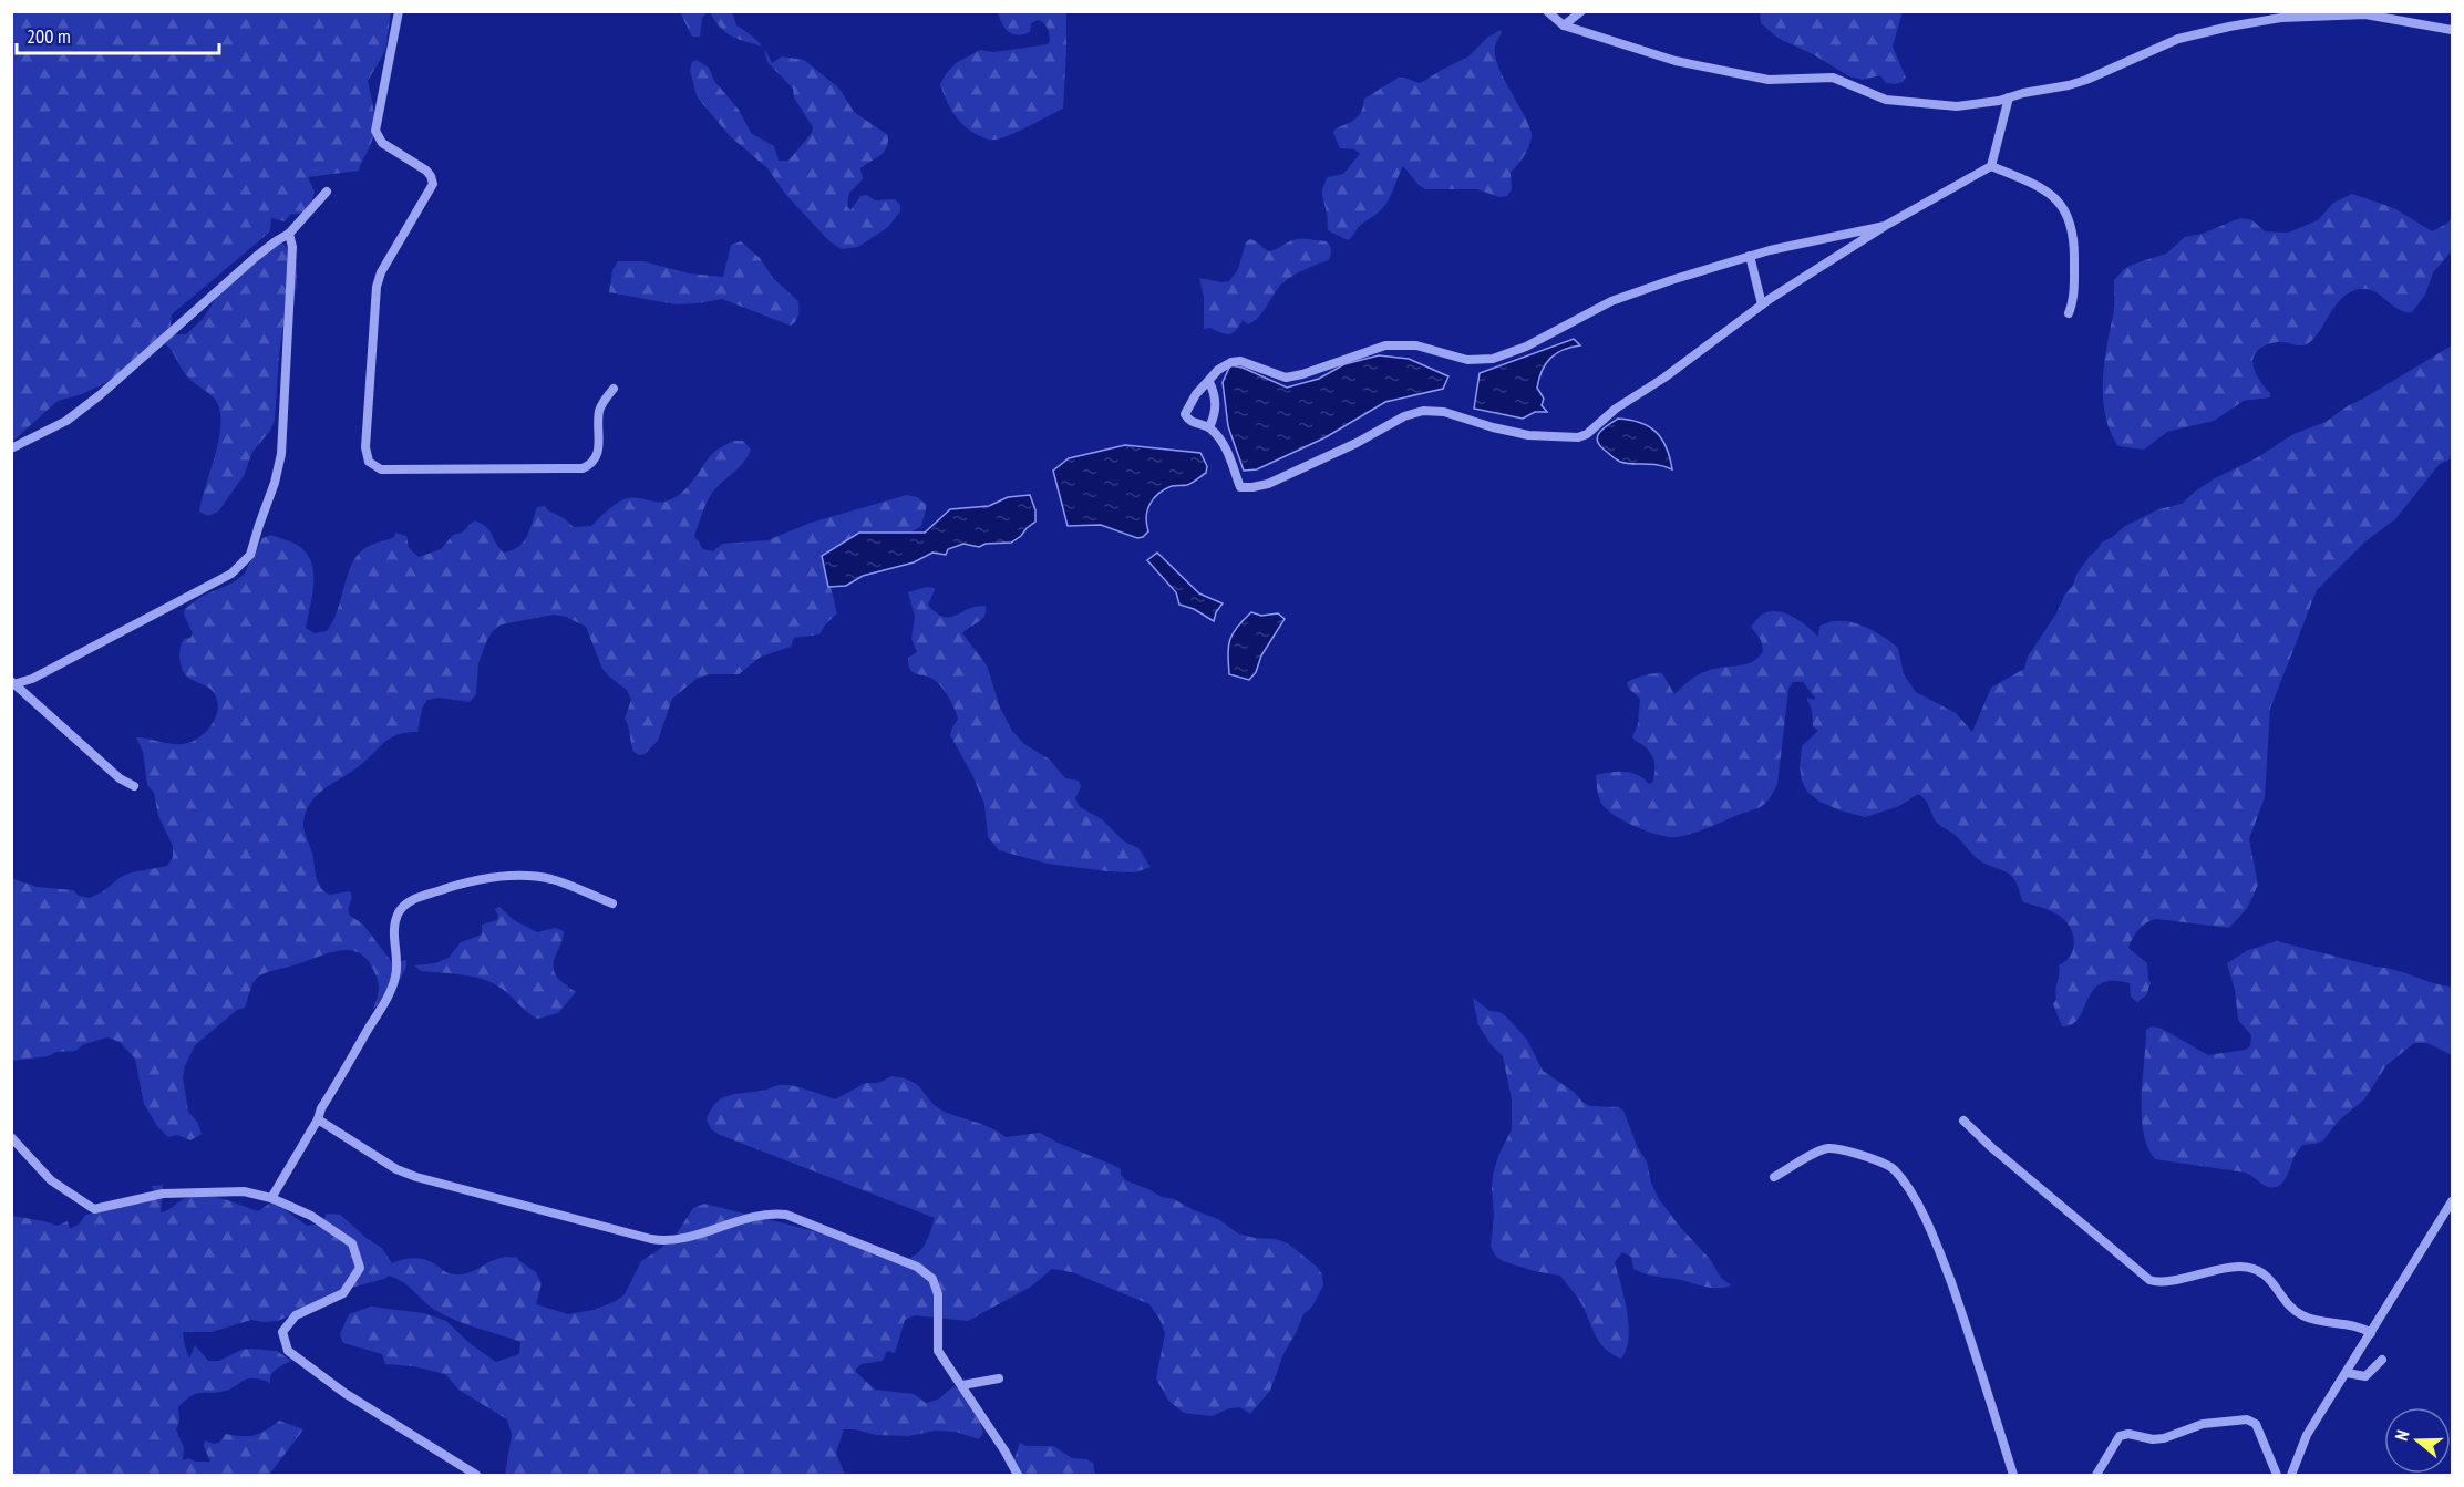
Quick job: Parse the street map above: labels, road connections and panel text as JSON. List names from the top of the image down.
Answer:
{
  "scale_bar": "200 m",
  "north": "left"
}
